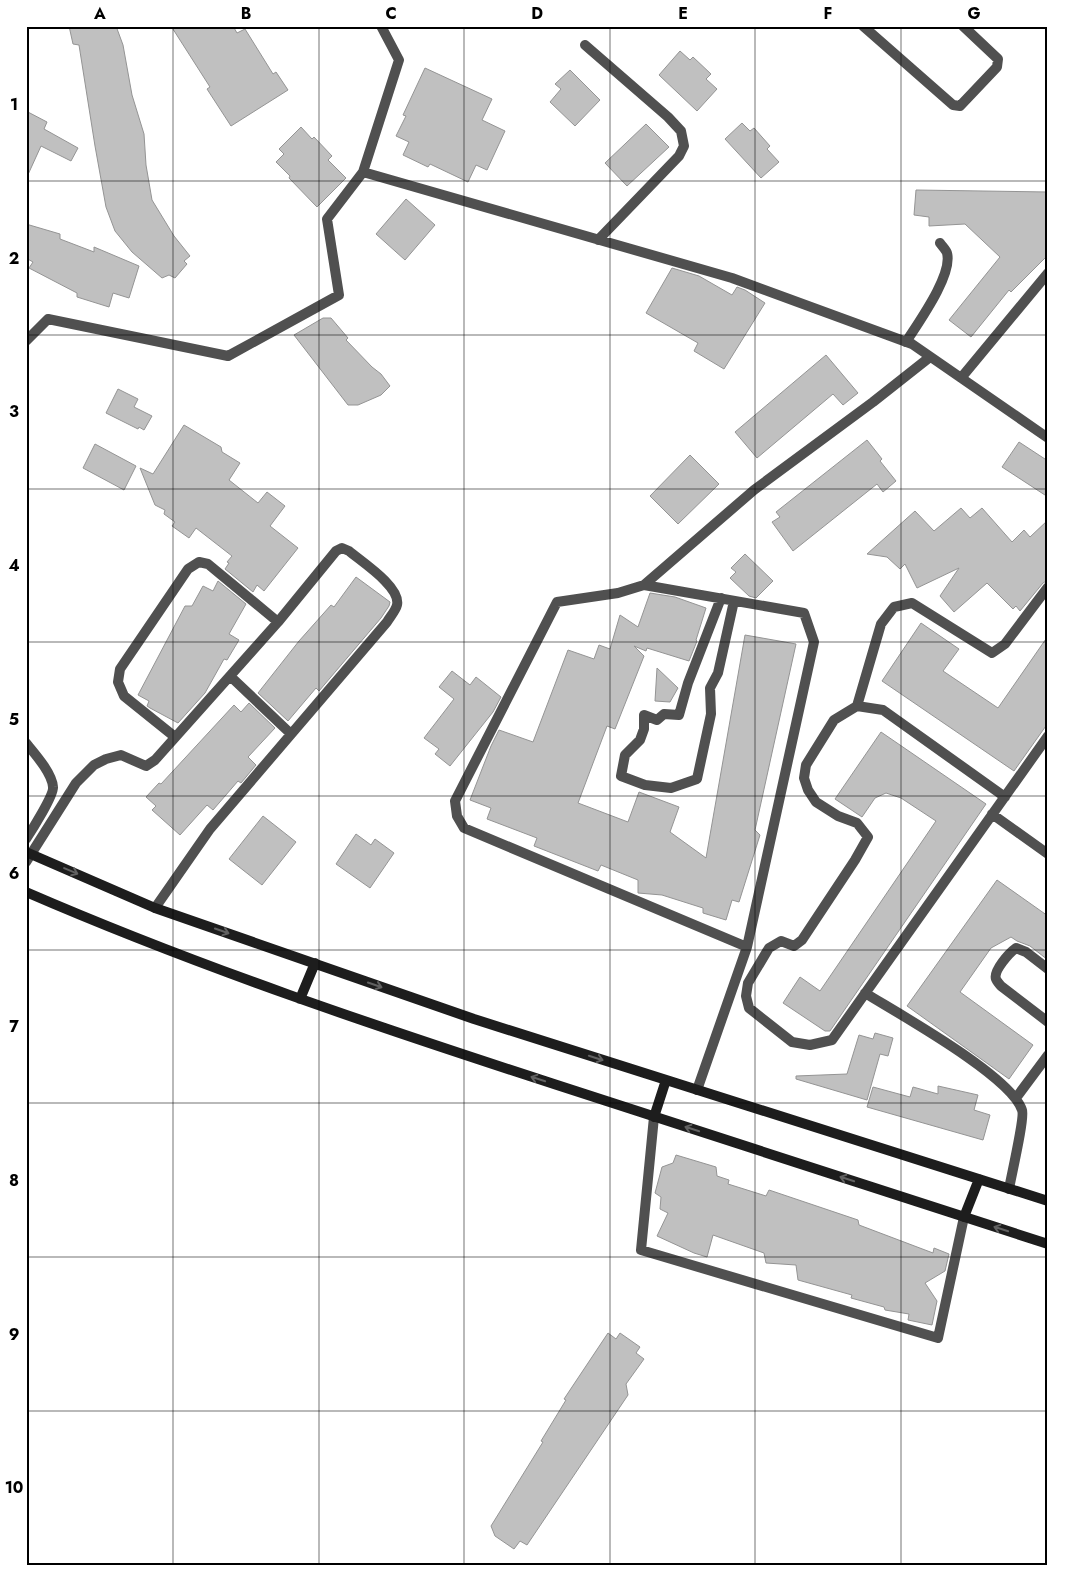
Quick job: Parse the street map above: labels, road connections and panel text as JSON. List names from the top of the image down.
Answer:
{
  "grid": {
    "columns": [
      "A",
      "B",
      "C",
      "D",
      "E",
      "F",
      "G"
    ],
    "rows": [
      "1",
      "2",
      "3",
      "4",
      "5",
      "6",
      "7",
      "8",
      "9",
      "10"
    ]
  }
}
